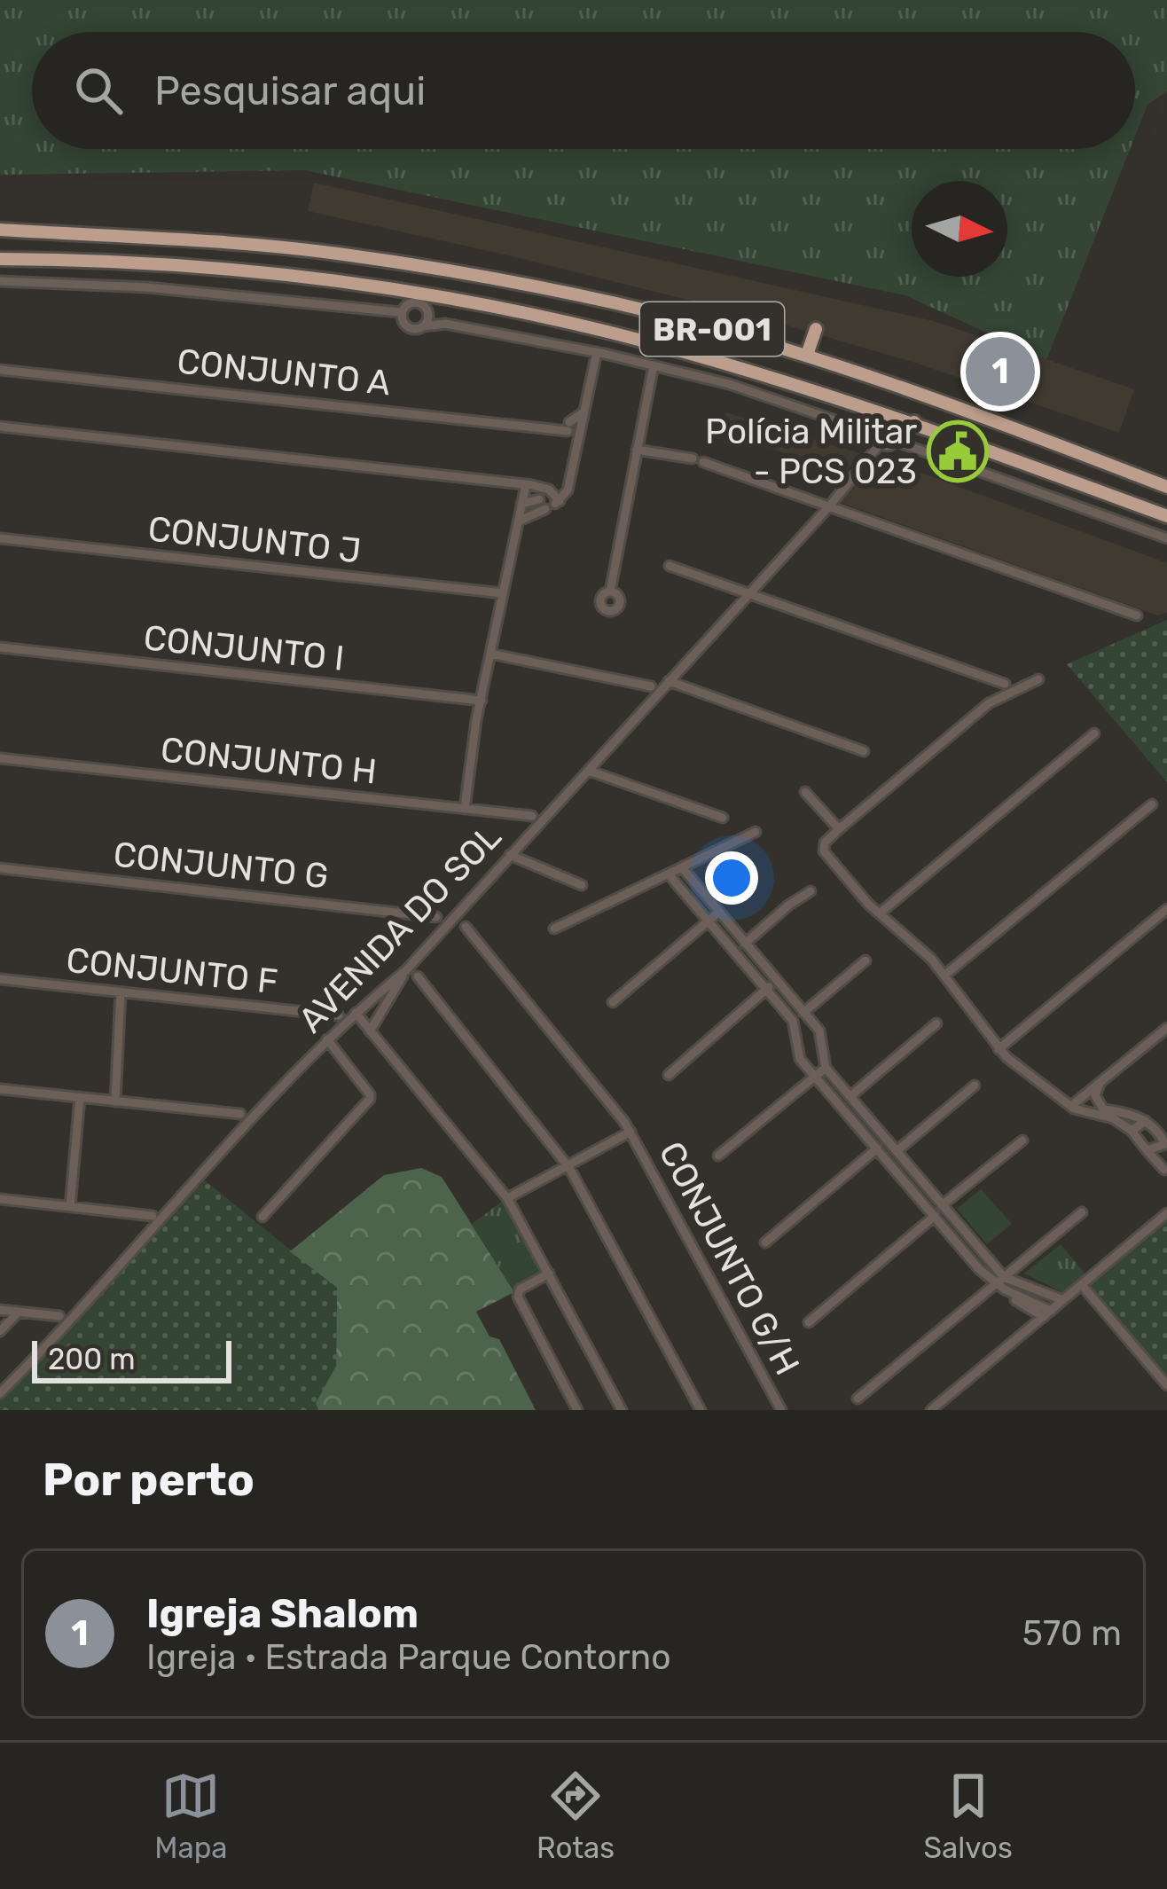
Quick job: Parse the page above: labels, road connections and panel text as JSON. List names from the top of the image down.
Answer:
{
  "streets": {
    "highway": ["BR-001"],
    "street": [
      "CONJUNTO A",
      "CONJUNTO J",
      "CONJUNTO I",
      "CONJUNTO H",
      "CONJUNTO G",
      "AVENIDA DO SOL",
      "CONJUNTO F",
      "CONJUNTO G/H"
    ]
  },
  "places": {
    "public building": ["Polícia Militar - PCS 023"]
  },
  "scale_bar": "200 m",
  "north": "right",
  "page": {
    "search": "Pesquisar aqui",
    "pins": "1",
    "scale": "200 m",
    "heading": "Por perto",
    "list": [
      {
        "mark": "1",
        "name": "Igreja Shalom",
        "note": "Igreja · Estrada Parque Contorno",
        "value": "570 m"
      }
    ],
    "nav": ["Mapa", "Rotas", "Salvos"]
  }
}
